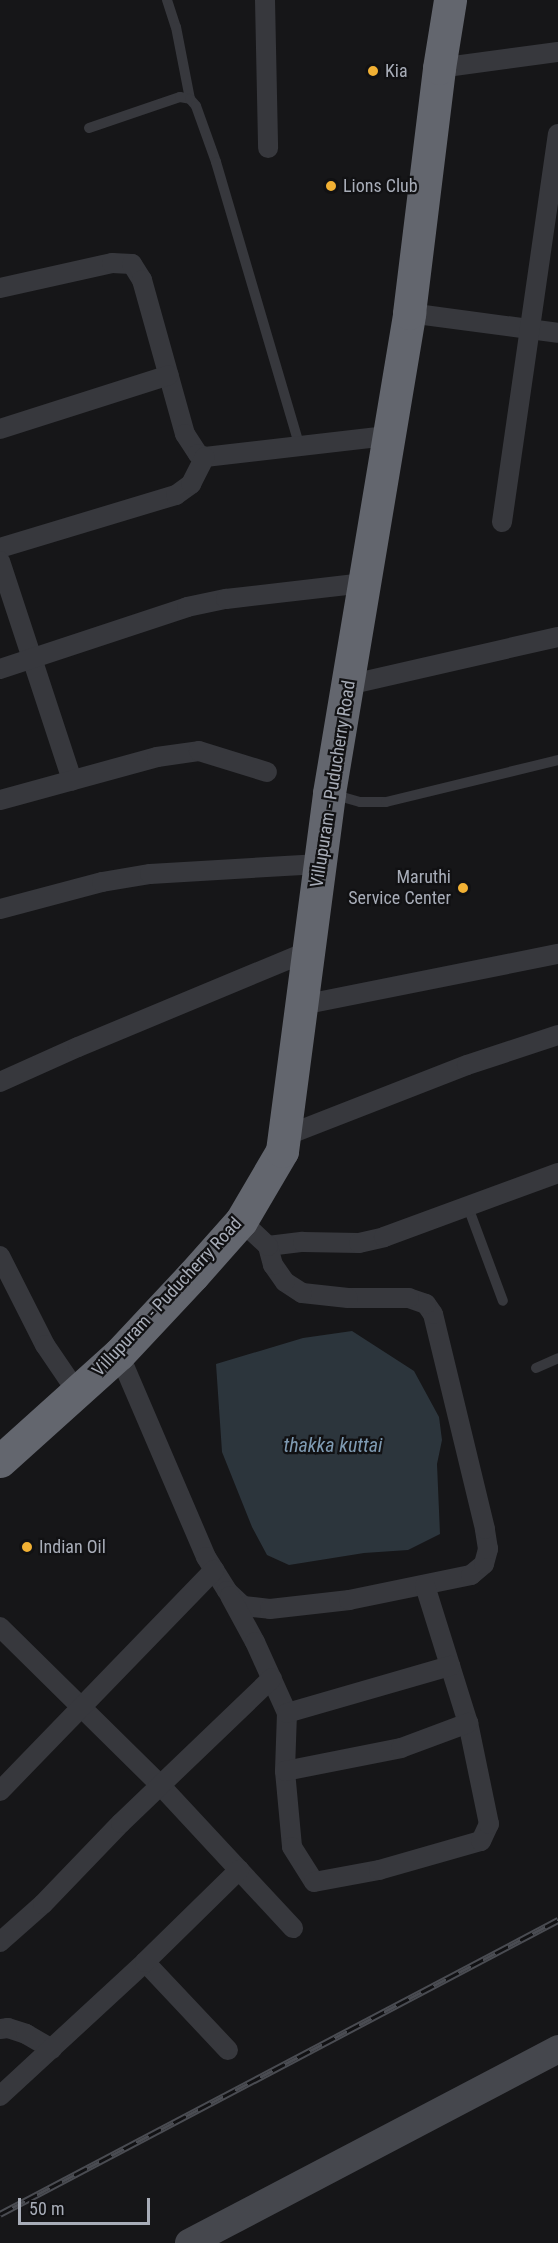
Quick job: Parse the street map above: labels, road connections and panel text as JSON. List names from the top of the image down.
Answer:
{
  "streets": {
    "highway": ["Villupuram - Puducherry Road"]
  },
  "water": ["thakka kuttai"],
  "places": [
    "Kia",
    "Lions Club",
    "Maruthi Service Center",
    "Indian Oil"
  ],
  "scale_bar": "50 m"
}
